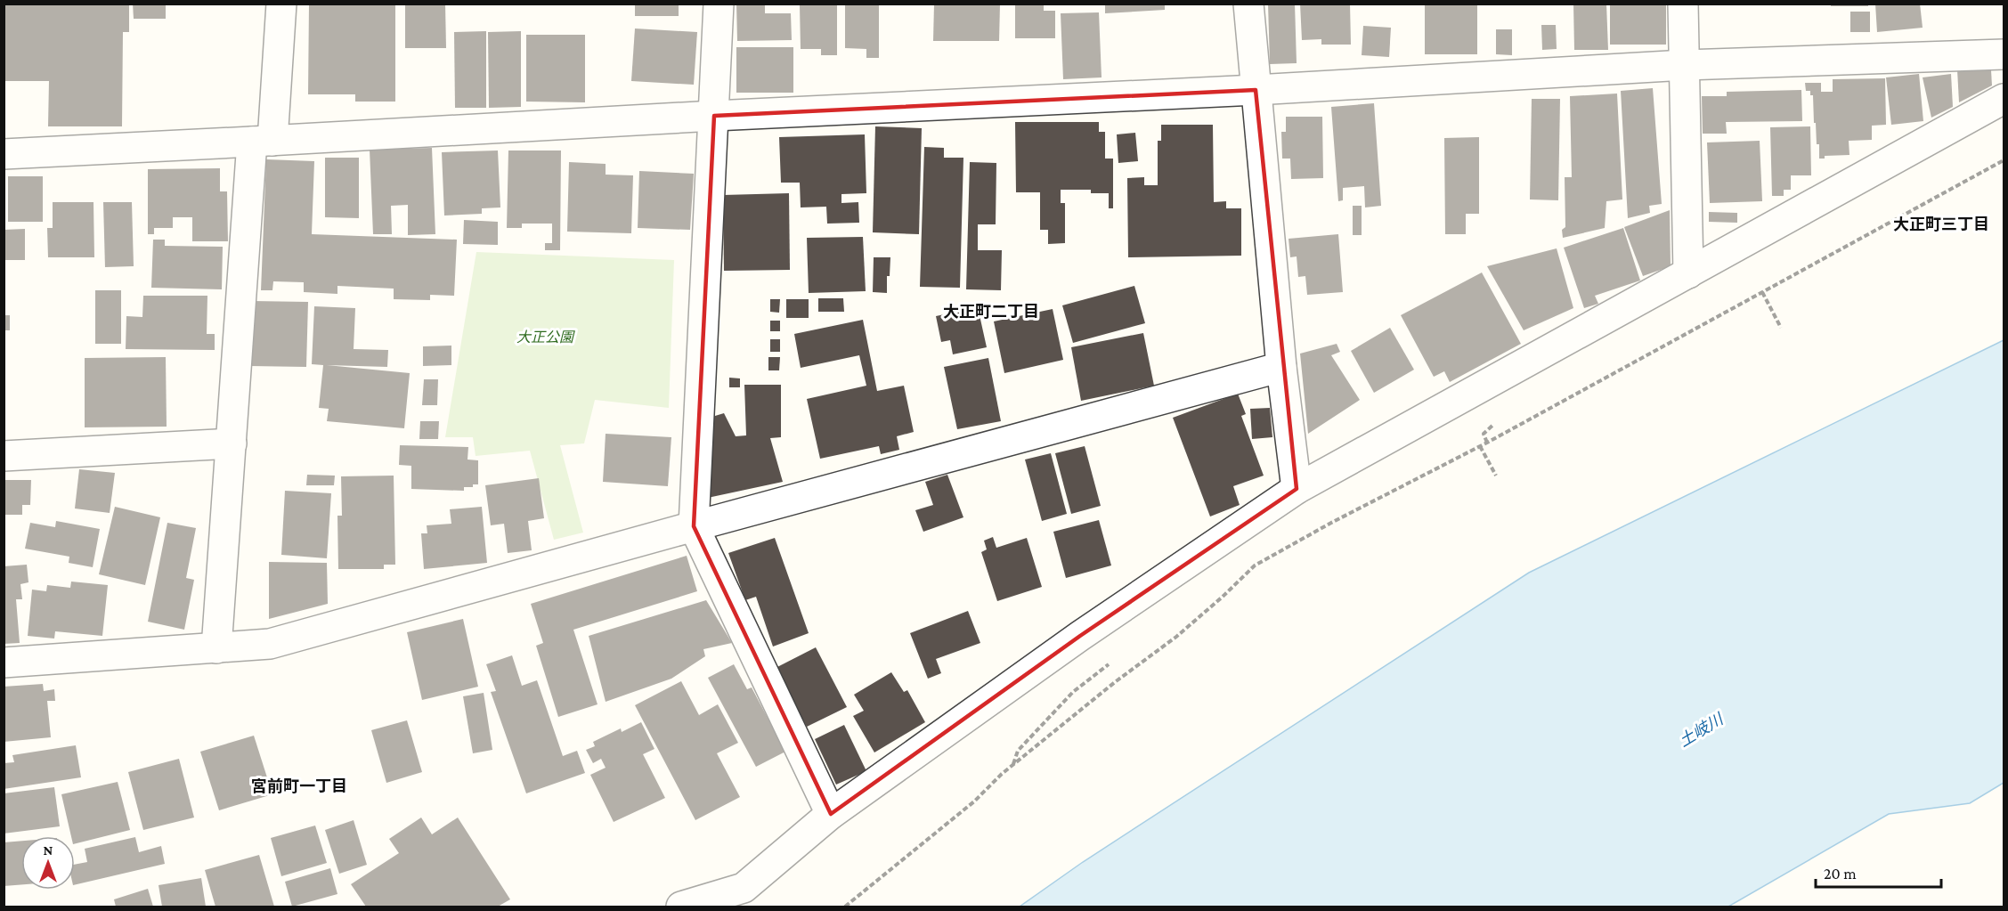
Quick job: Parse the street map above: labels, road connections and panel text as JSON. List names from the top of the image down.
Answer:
{
  "districts": ["大正町三丁目", "大正町二丁目", "宮前町一丁目"],
  "water": ["土岐川"],
  "parks": ["大正公園"],
  "scale_bar": "20 m",
  "north": "top"
}
